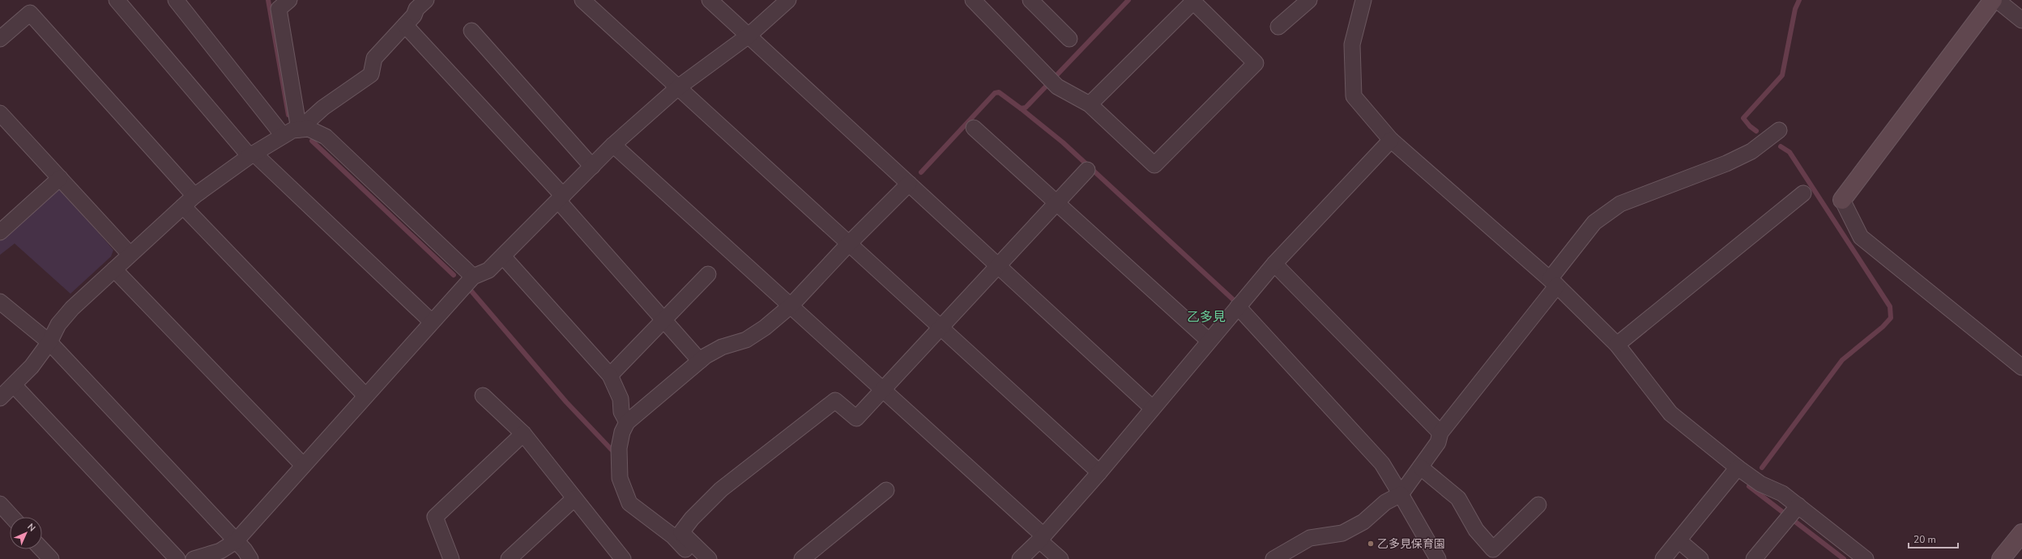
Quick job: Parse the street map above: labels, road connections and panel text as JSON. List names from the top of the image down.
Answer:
{
  "districts": ["乙多見"],
  "places": ["乙多見保育園"],
  "scale_bar": "20 m",
  "north": "top right"
}
